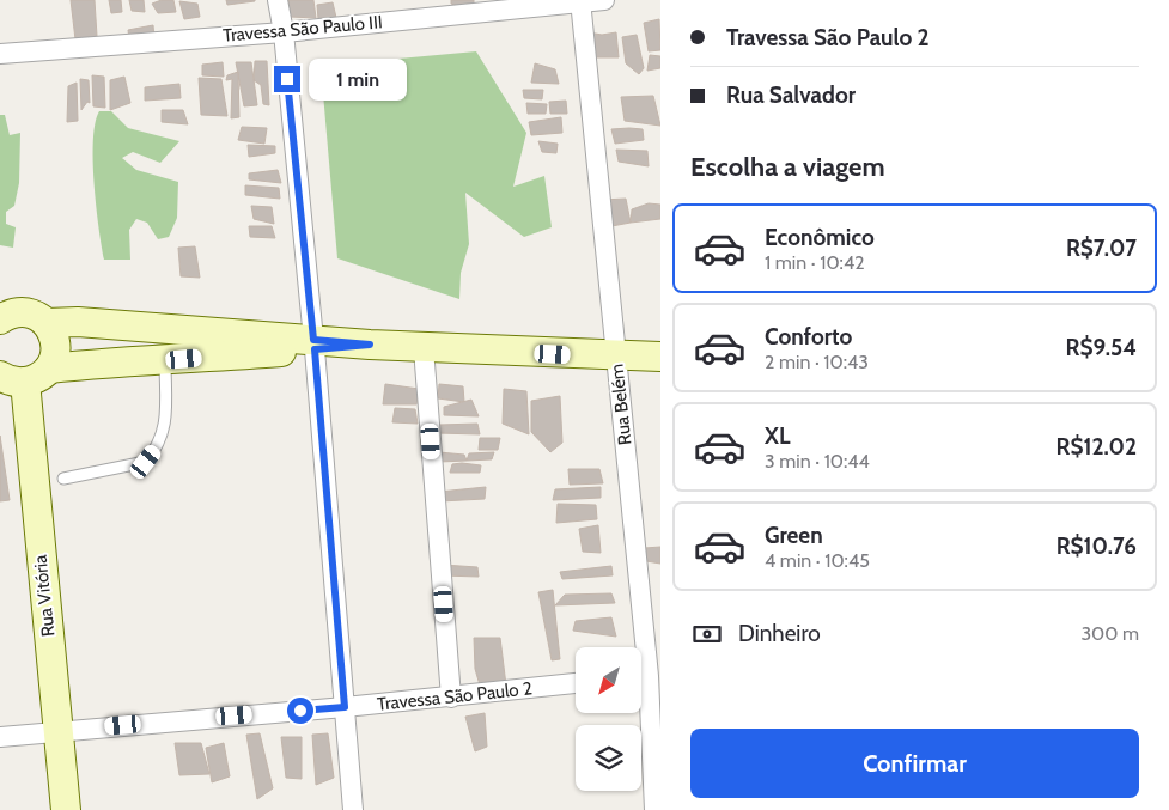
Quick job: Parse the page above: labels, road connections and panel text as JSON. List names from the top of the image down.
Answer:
{
  "streets": {
    "main road": ["Rua Vitória"],
    "street": ["Travessa São Paulo III", "Rua Belém", "Travessa São Paulo 2"]
  },
  "crossings": [
    ["Travessa São Paulo III", "Rua Belém"],
    ["Rua Vitória", "Travessa São Paulo 2"]
  ],
  "north": "bottom left",
  "page": {
    "banner": ["Travessa São Paulo 2", "Rua Salvador"],
    "bubble": "1 min",
    "heading": "Escolha a viagem",
    "list": [
      {
        "name": "Econômico",
        "note": "1 min · 10:42",
        "value": "R$7.07"
      },
      {
        "name": "Conforto",
        "note": "2 min · 10:43",
        "value": "R$9.54"
      },
      {
        "name": "XL",
        "note": "3 min · 10:44",
        "value": "R$12.02"
      },
      {
        "name": "Green",
        "note": "4 min · 10:45",
        "value": "R$10.76"
      }
    ],
    "pay": ["Dinheiro", "300 m"],
    "buttons": "Confirmar"
  }
}
